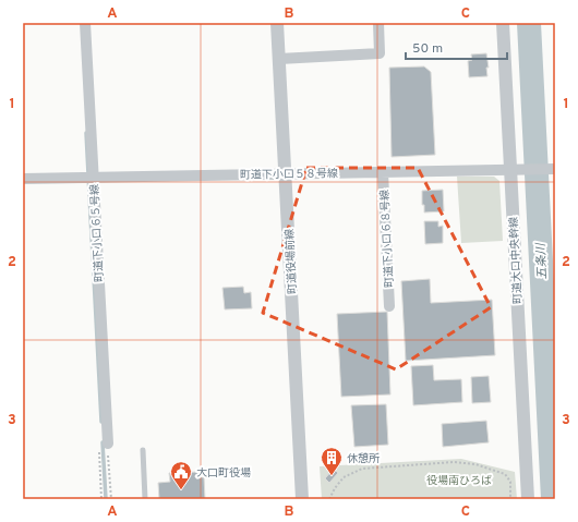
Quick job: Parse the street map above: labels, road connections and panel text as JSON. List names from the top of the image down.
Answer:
{
  "streets": {
    "street": [
      "町道下小口５８号線",
      "町道下小口６５号線",
      "町道下小口６８号線",
      "町道大口中央幹線",
      "町道役場前線"
    ]
  },
  "crossings": [
    ["町道下小口５８号線", "町道下小口６５号線"],
    ["町道下小口５８号線", "町道下小口６８号線"],
    ["町道下小口５８号線", "町道大口中央幹線"],
    ["町道下小口５８号線", "町道役場前線"]
  ],
  "water": ["五条川"],
  "parks": ["役場南ひろば"],
  "places": {
    "building": ["休憩所"],
    "public building": ["大口町役場"]
  },
  "scale_bar": "50 m",
  "grid": {
    "columns": ["A", "B", "C"],
    "rows": ["1", "2", "3"]
  }
}
